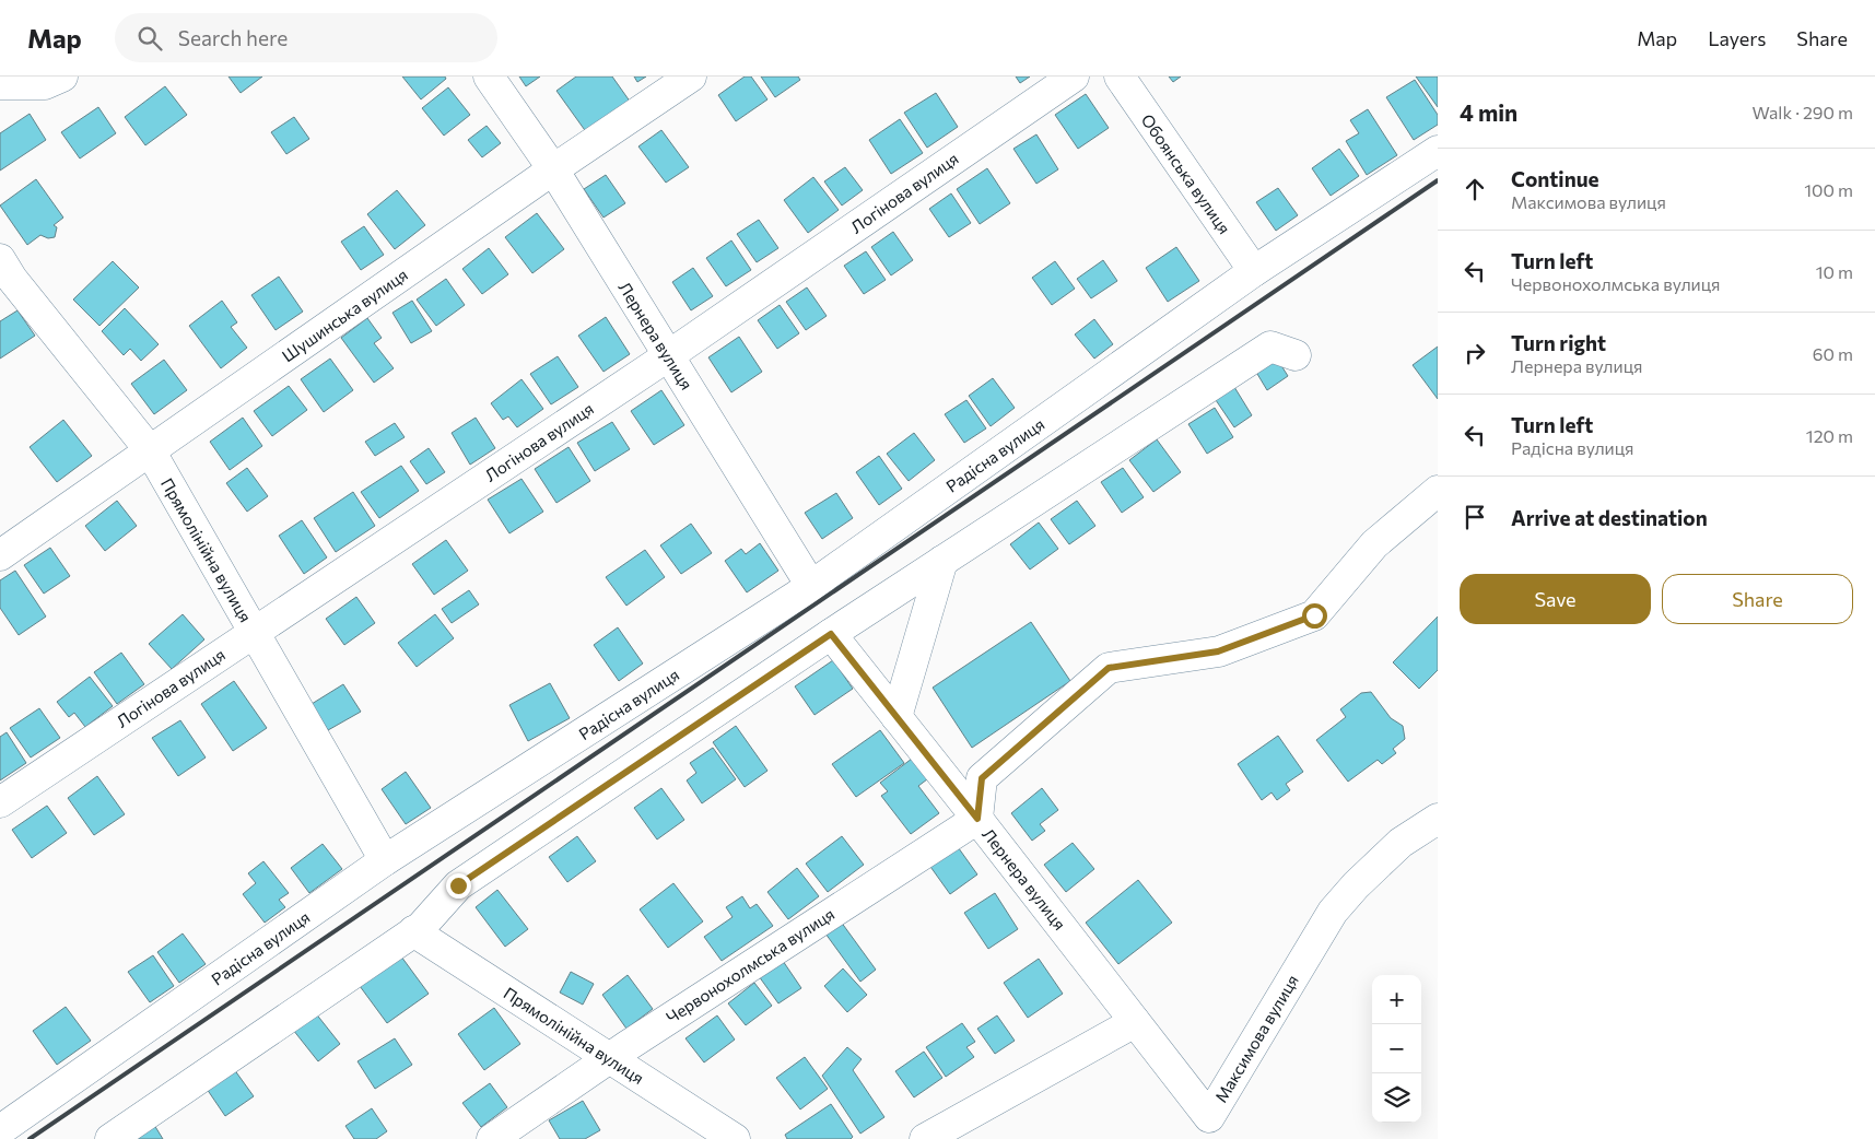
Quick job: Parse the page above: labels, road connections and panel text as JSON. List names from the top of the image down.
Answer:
{
  "streets": {
    "street": [
      "Обоянська вулиця",
      "Логінова вулиця",
      "Шушинська вулиця",
      "Лернера вулиця",
      "Радісна вулиця",
      "Прямолінійна вулиця",
      "Червонохолмська вулиця",
      "Максимова вулиця"
    ]
  },
  "crossings": [
    ["Обоянська вулиця", "Радісна вулиця"],
    ["Логінова вулиця", "Лернера вулиця"],
    ["Логінова вулиця", "Прямолінійна вулиця"],
    ["Шушинська вулиця", "Лернера вулиця"],
    ["Шушинська вулиця", "Прямолінійна вулиця"],
    ["Лернера вулиця", "Радісна вулиця"],
    ["Лернера вулиця", "Червонохолмська вулиця"],
    ["Лернера вулиця", "Максимова вулиця"],
    ["Радісна вулиця", "Прямолінійна вулиця"],
    ["Прямолінійна вулиця", "Червонохолмська вулиця"]
  ],
  "page": {
    "header": "Map",
    "search": "Search here",
    "nav": ["Map", "Layers", "Share"],
    "heading": ["4 min", "Walk · 290 m"],
    "list": [
      ["Continue", "Максимова вулиця", "100 m"],
      ["Turn left", "Червонохолмська вулиця", "10 m"],
      ["Turn right", "Лернера вулиця", "60 m"],
      ["Turn left", "Радісна вулиця", "120 m"],
      "Arrive at destination"
    ],
    "buttons": ["Save", "Share"],
    "map_buttons": ["+", "−"]
  }
}
